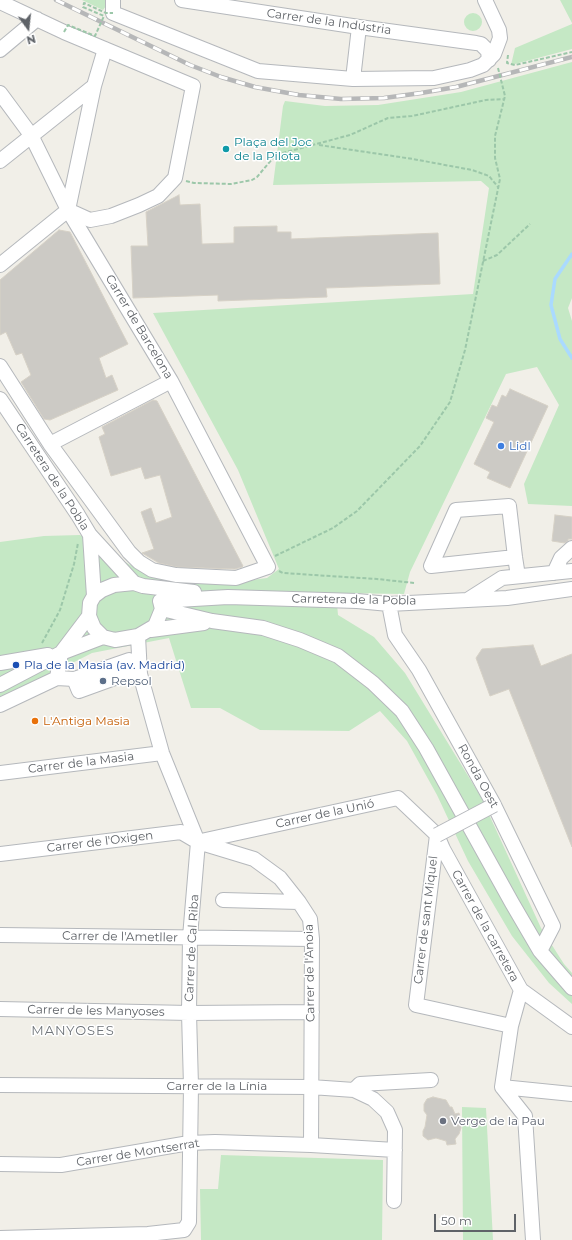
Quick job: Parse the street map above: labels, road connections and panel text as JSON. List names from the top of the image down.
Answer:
{
  "streets": {
    "street": [
      "Carrer de la Indústria",
      "Carrer de Barcelona",
      "Carretera de la Pobla",
      "Carrer de la Masia",
      "Ronda Oest",
      "Carrer de la Unió",
      "Carrer de l'Oxigen",
      "Carrer de sant Miquel",
      "Carrer de la carretera",
      "Carrer de l'Ametller",
      "Carrer de Cal Riba",
      "Carrer de l'Anoia",
      "Carrer de les Manyoses",
      "Carrer de la Línia",
      "Carrer de Montserrat"
    ]
  },
  "crossings": [
    ["Carretera de la Pobla", "Ronda Oest"],
    ["Carretera de la Pobla", "Carrer de Cal Riba"],
    ["Carrer de la Masia", "Carrer de Cal Riba"],
    ["Carrer de la Unió", "Carrer de l'Oxigen"],
    ["Carrer de la Unió", "Carrer de sant Miquel"],
    ["Carrer de la Unió", "Carrer de la carretera"],
    ["Carrer de la Unió", "Carrer de Cal Riba"],
    ["Carrer de la Unió", "Carrer de l'Anoia"],
    ["Carrer de l'Oxigen", "Carrer de Cal Riba"],
    ["Carrer de l'Oxigen", "Carrer de l'Anoia"],
    ["Carrer de l'Ametller", "Carrer de Cal Riba"],
    ["Carrer de l'Ametller", "Carrer de l'Anoia"],
    ["Carrer de Cal Riba", "Carrer de l'Anoia"],
    ["Carrer de Cal Riba", "Carrer de les Manyoses"],
    ["Carrer de Cal Riba", "Carrer de la Línia"],
    ["Carrer de Cal Riba", "Carrer de Montserrat"],
    ["Carrer de l'Anoia", "Carrer de les Manyoses"],
    ["Carrer de l'Anoia", "Carrer de la Línia"],
    ["Carrer de l'Anoia", "Carrer de Montserrat"],
    ["Carrer de la Línia", "Carrer de Montserrat"]
  ],
  "districts": ["MANYOSES"],
  "places": [
    "Plaça del Joc de la Pilota",
    "Lidl",
    "Pla de la Masia (av. Madrid)",
    "Repsol",
    "L'Antiga Masia",
    "Verge de la Pau"
  ],
  "scale_bar": "50 m",
  "north": "bottom"
}
